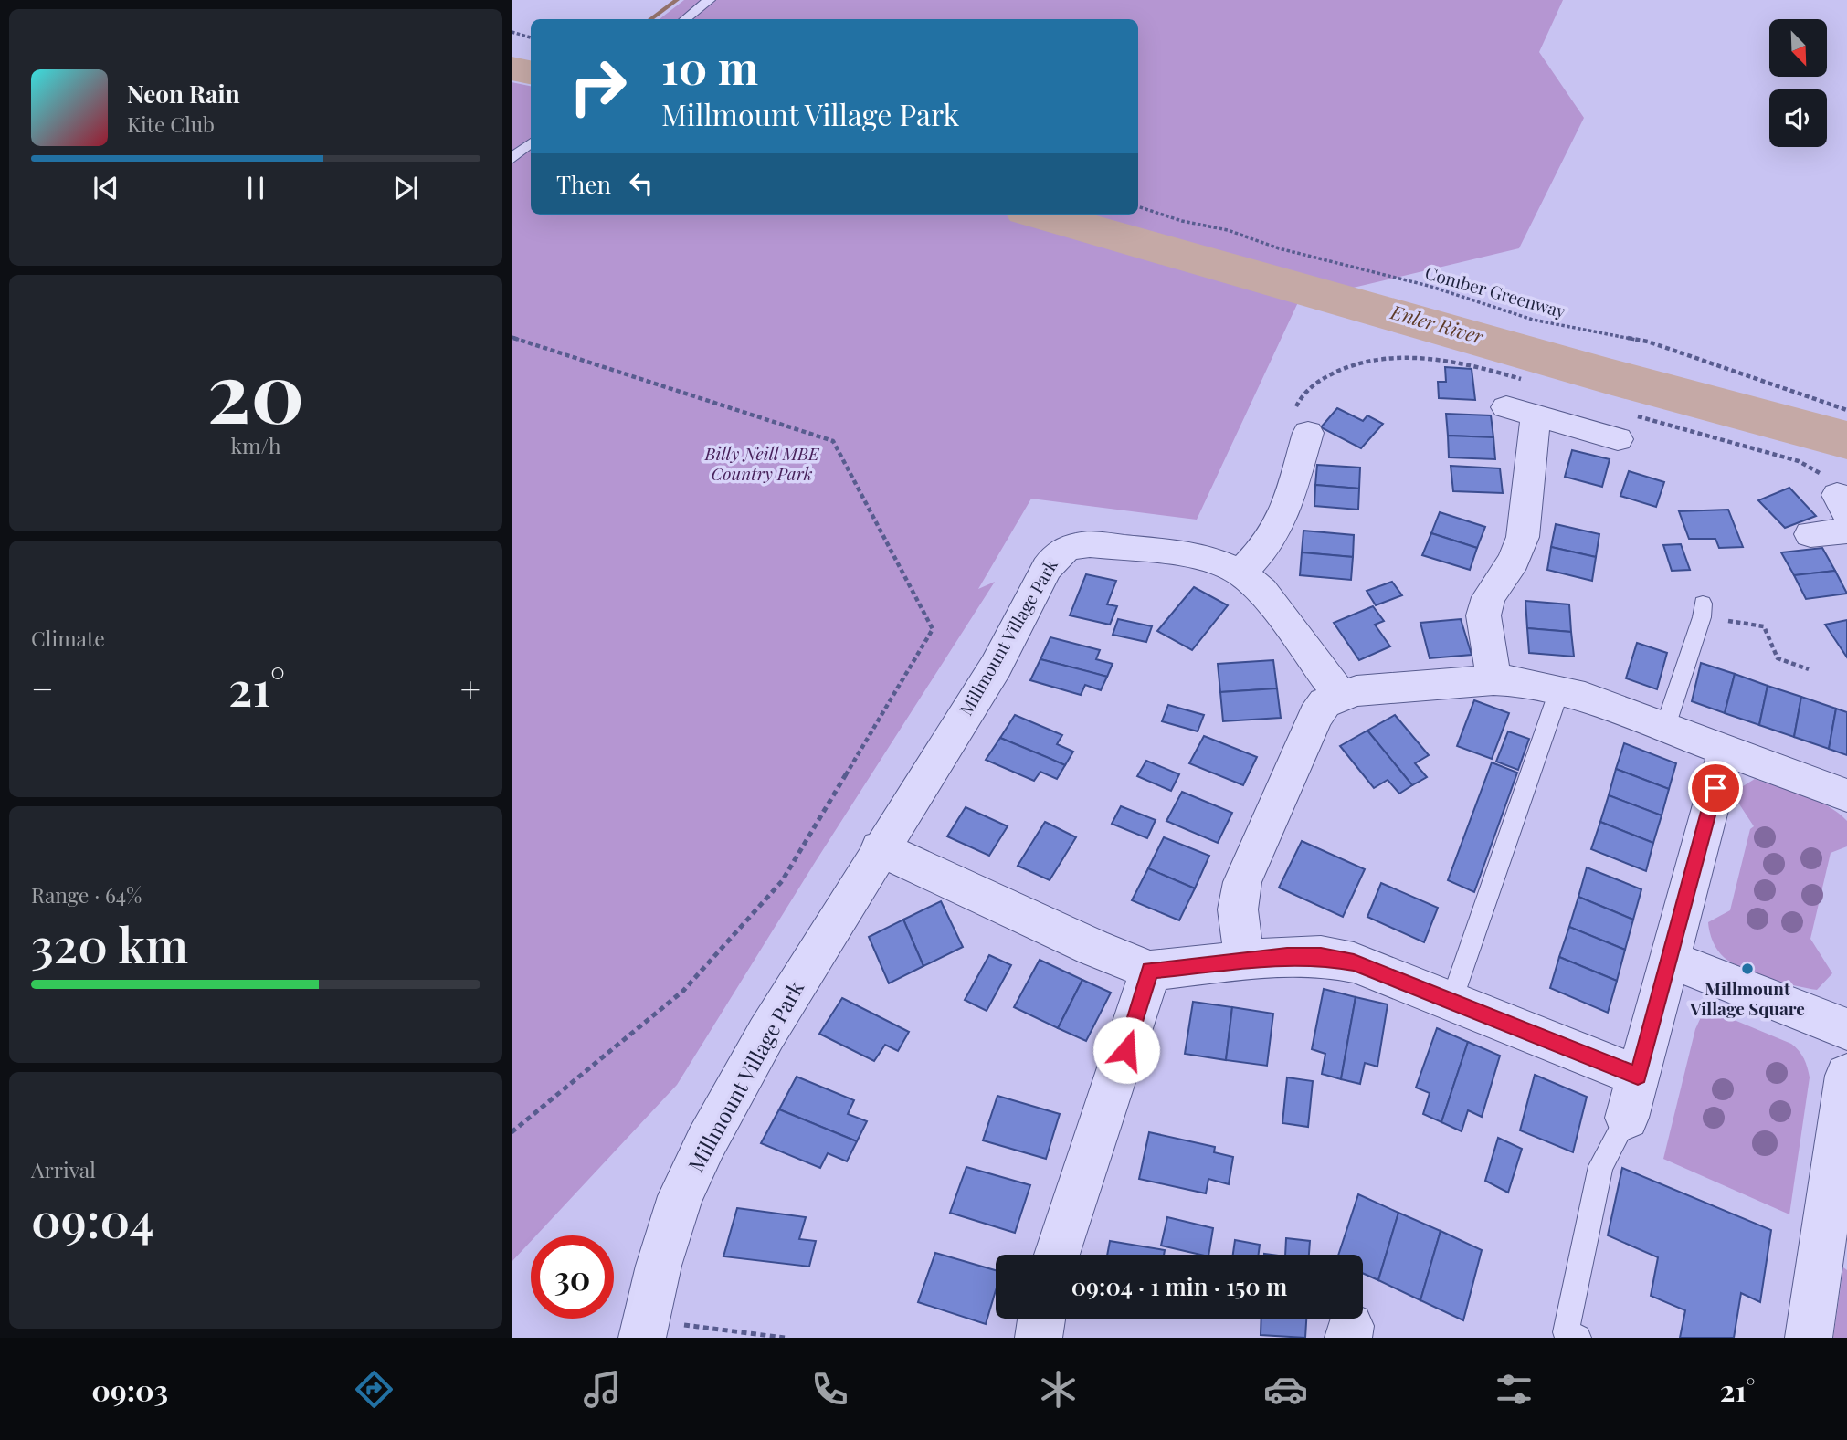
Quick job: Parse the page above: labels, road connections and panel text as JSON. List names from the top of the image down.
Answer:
{
  "streets": {
    "street": ["Millmount Village Park"],
    "path": ["Comber Greenway"]
  },
  "water": ["Enler River"],
  "parks": ["Billy Neill MBE Country Park"],
  "places": ["Millmount Village Square"],
  "north": "bottom right",
  "page": {
    "turn": ["10 m", "Millmount Village Park"],
    "song": ["Neon Rain", "Kite Club"],
    "then": "Then",
    "tile": [
      ["20", "km/h"],
      "Climate",
      ["Range · 64%", "320 km"],
      ["Arrival", "09:04"]
    ],
    "heat": ["−", "21°", "+"],
    "limit": "30",
    "trip": "09:04 · 1 min · 150 m",
    "tabs": ["09:03", "21°"]
  }
}
